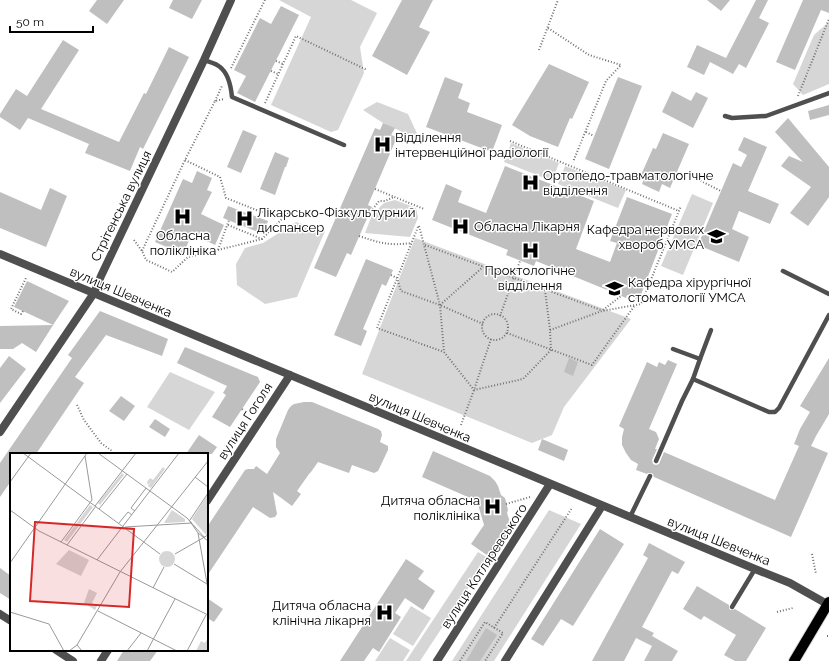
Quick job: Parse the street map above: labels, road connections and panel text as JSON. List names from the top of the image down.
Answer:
{
  "streets": {
    "street": [
      "Стрітенська вулиця",
      "вулиця Шевченка",
      "вулиця Гоголя",
      "вулиця Котляревського"
    ]
  },
  "crossings": [
    ["Стрітенська вулиця", "вулиця Шевченка"],
    ["вулиця Шевченка", "вулиця Гоголя"],
    ["вулиця Шевченка", "вулиця Котляревського"]
  ],
  "places": {
    "hospital": [
      "Відділення інтервенційної радіології",
      "Ортопедо-травматологічне відділення",
      "Обласна поліклініка",
      "Лікарсько-Фізкультурний диспансер",
      "Обласна Лікарня",
      "Проктологічне відділення",
      "Дитяча обласна поліклініка",
      "Дитяча обласна клінічна лікарня"
    ],
    "school or university": ["Кафедра нервових хвороб УМСА", "Кафедра хірургічної стоматології УМСА"]
  },
  "scale_bar": "50 m"
}
